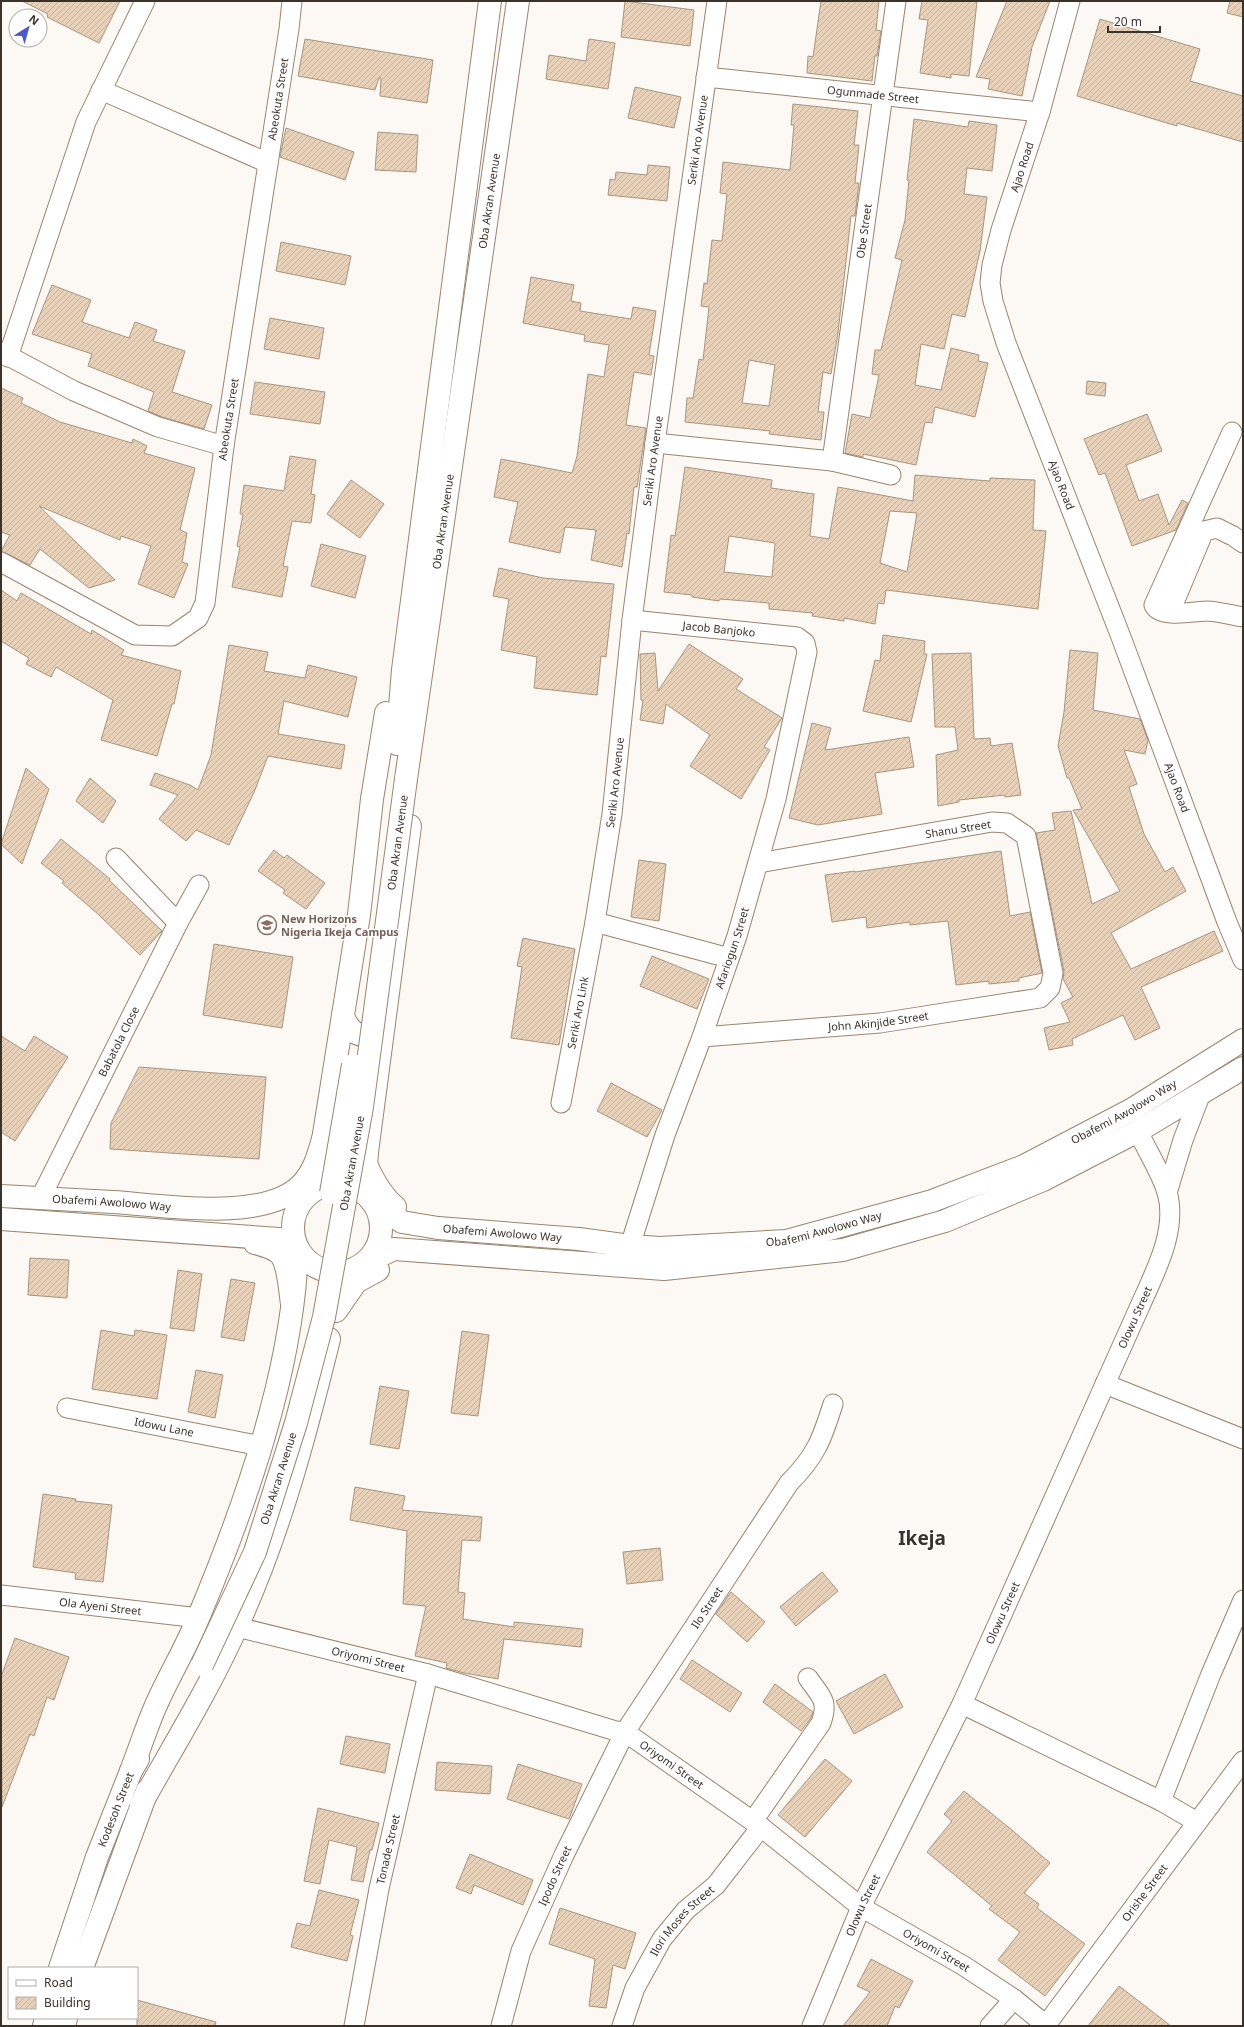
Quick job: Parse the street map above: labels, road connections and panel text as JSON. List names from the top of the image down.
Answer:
{
  "streets": {
    "main road": ["Oba Akran Avenue", "Obafemi Awolowo Way", "Kodesoh Street"],
    "street": [
      "Ogunmade Street",
      "Abeokuta Street",
      "Seriki Aro Avenue",
      "Ajao Road",
      "Obe Street",
      "Jacob Banjoko",
      "Shanu Street",
      "Afariogun Street",
      "Seriki Aro Link",
      "John Akinjide Street",
      "Babatola Close",
      "Olowu Street",
      "Idowu Lane",
      "Ola Ayeni Street",
      "Ilo Street",
      "Oriyomi Street",
      "Tonade Street",
      "Ipodo Street",
      "Orishe Street",
      "Ilori Moses Street"
    ]
  },
  "crossings": [
    ["Ogunmade Street", "Seriki Aro Avenue"],
    ["Ogunmade Street", "Ajao Road"],
    ["Ogunmade Street", "Obe Street"],
    ["Seriki Aro Avenue", "Jacob Banjoko"],
    ["Seriki Aro Avenue", "Seriki Aro Link"],
    ["Oba Akran Avenue", "Kodesoh Street"],
    ["Jacob Banjoko", "Afariogun Street"],
    ["Shanu Street", "Afariogun Street"],
    ["Shanu Street", "John Akinjide Street"],
    ["Afariogun Street", "John Akinjide Street"],
    ["Afariogun Street", "Obafemi Awolowo Way"],
    ["Babatola Close", "Obafemi Awolowo Way"],
    ["Obafemi Awolowo Way", "Olowu Street"],
    ["Olowu Street", "Oriyomi Street"],
    ["Ilo Street", "Oriyomi Street"],
    ["Ilo Street", "Ipodo Street"],
    ["Oriyomi Street", "Tonade Street"],
    ["Oriyomi Street", "Ipodo Street"],
    ["Oriyomi Street", "Orishe Street"],
    ["Oriyomi Street", "Ilori Moses Street"]
  ],
  "districts": ["Ikeja"],
  "places": {
    "school or university": ["New Horizons Nigeria Ikeja Campus"]
  },
  "legend": ["Road", "Building"],
  "scale_bar": "20 m",
  "north": "top right"
}
